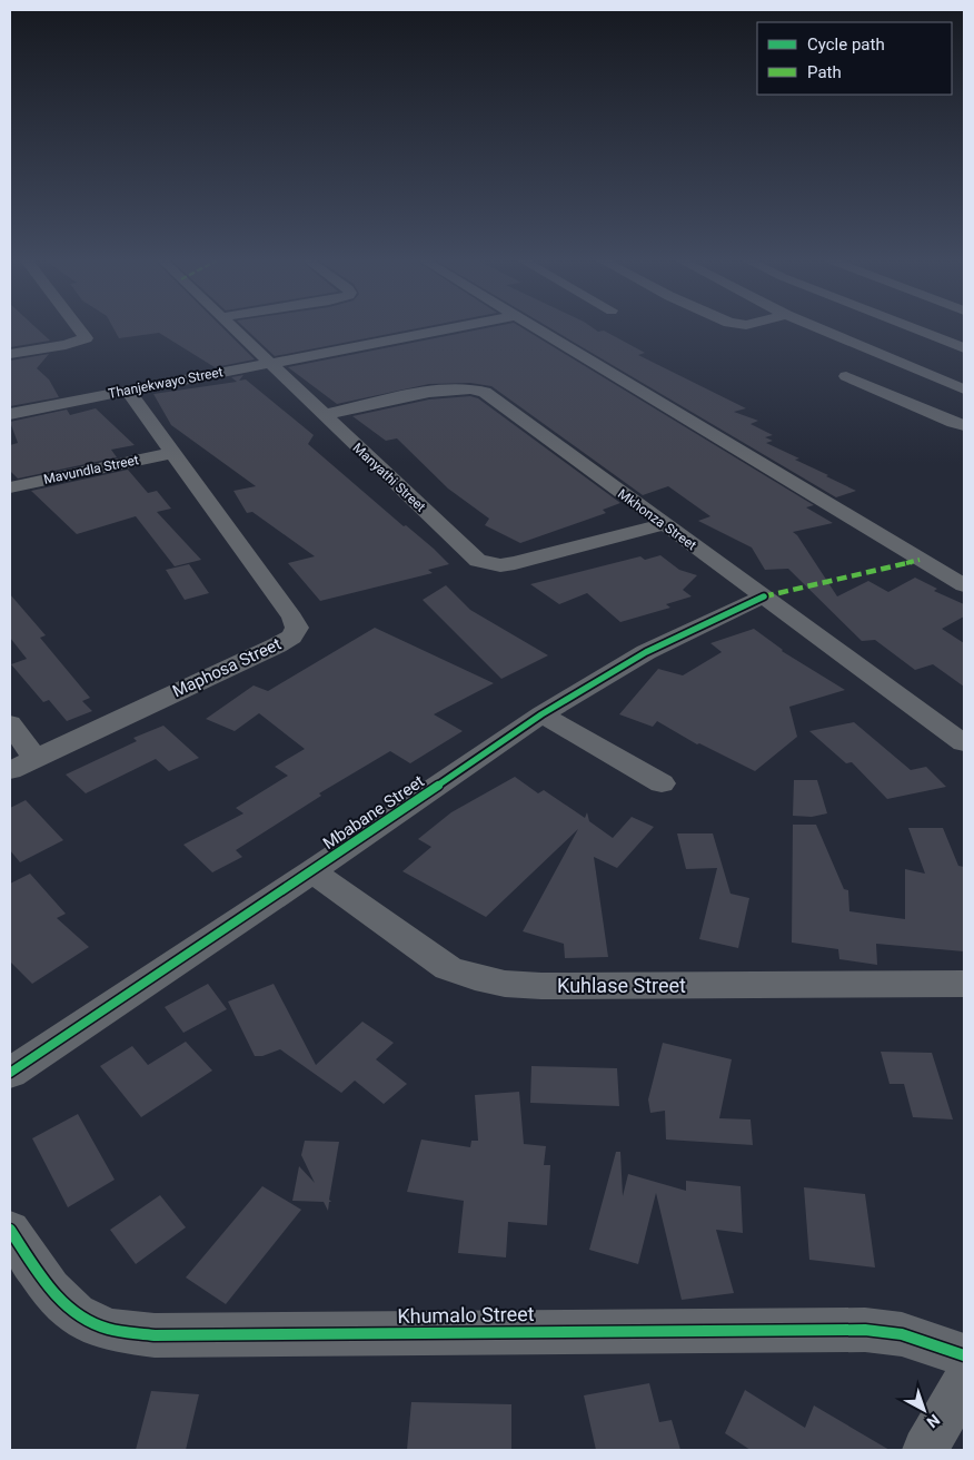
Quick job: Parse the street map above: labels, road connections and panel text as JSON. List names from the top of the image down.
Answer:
{
  "streets": {
    "street": [
      "Thanjekwayo Street",
      "Mavundla Street",
      "Manyathi Street",
      "Mkhonza Street",
      "Maphosa Street",
      "Mbabane Street",
      "Kuhlase Street",
      "Khumalo Street"
    ]
  },
  "crossings": [
    ["Thanjekwayo Street", "Manyathi Street"],
    ["Thanjekwayo Street", "Maphosa Street"],
    ["Mavundla Street", "Maphosa Street"],
    ["Manyathi Street", "Mkhonza Street"],
    ["Mkhonza Street", "Mbabane Street"],
    ["Mbabane Street", "Kuhlase Street"]
  ],
  "legend": ["Cycle path", "Path"],
  "north": "bottom right"
}
